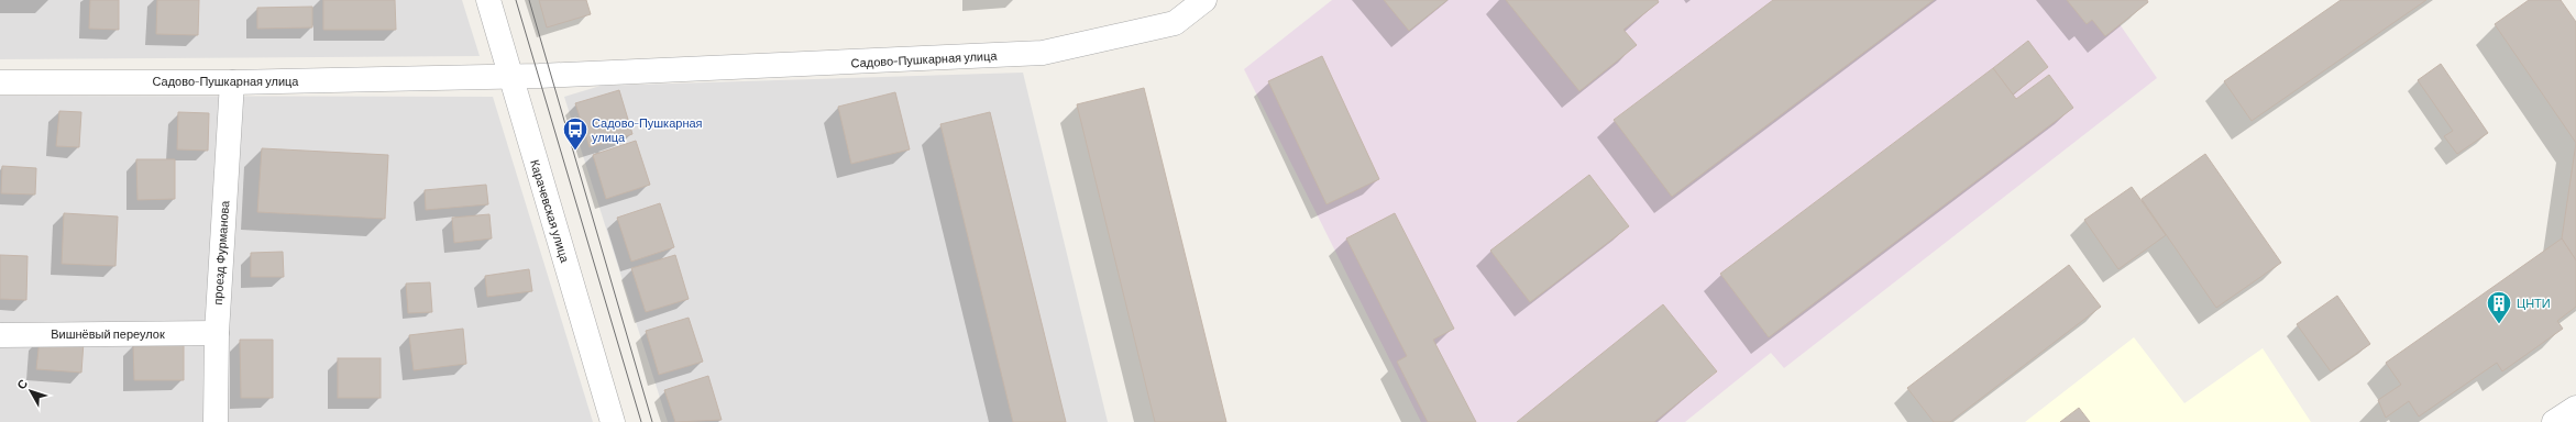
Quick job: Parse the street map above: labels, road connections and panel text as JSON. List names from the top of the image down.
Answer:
{
  "streets": {
    "street": [
      "Садово-Пушкарная улица",
      "Карачевская улица",
      "проезд Фурманова",
      "Вишнёвый переулок"
    ]
  },
  "crossings": [
    ["Садово-Пушкарная улица", "Карачевская улица"],
    ["Садово-Пушкарная улица", "проезд Фурманова"],
    ["проезд Фурманова", "Вишнёвый переулок"]
  ],
  "places": {
    "bus stop": ["Садово-Пушкарная улица"],
    "building": ["ЦНТИ"]
  },
  "north": "top left"
}
